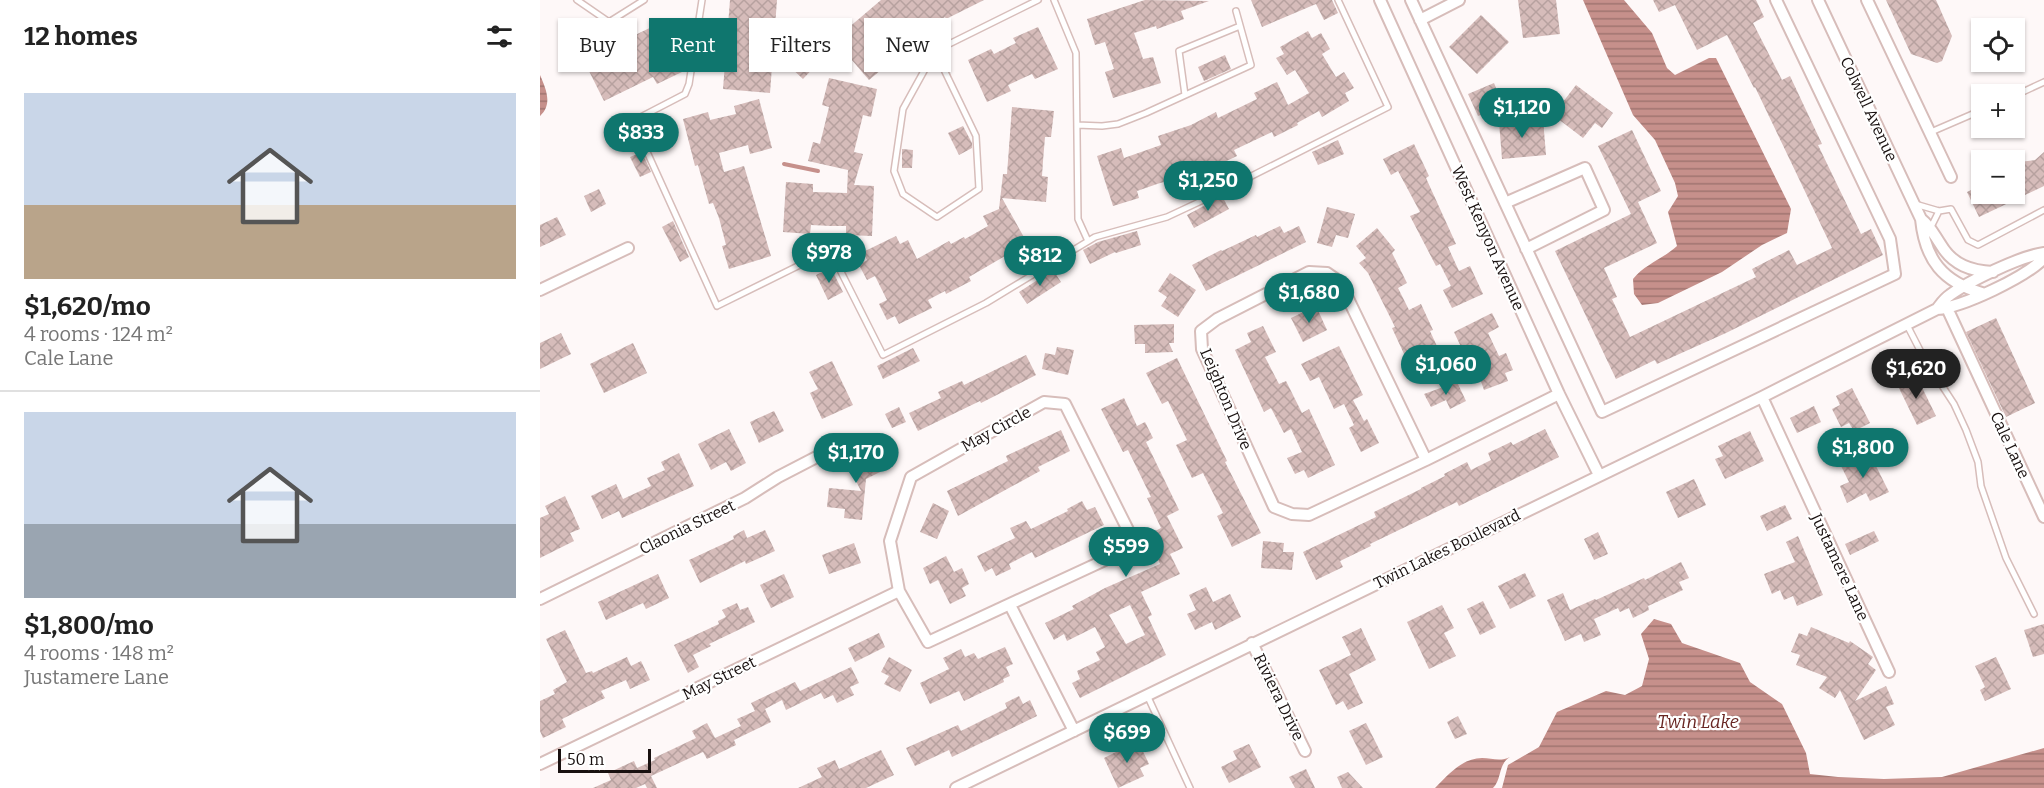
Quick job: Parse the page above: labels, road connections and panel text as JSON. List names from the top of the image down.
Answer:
{
  "streets": {
    "street": [
      "Colwell Avenue",
      "West Kenyon Avenue",
      "Leighton Drive",
      "May Circle",
      "Cale Lane",
      "Claonia Street",
      "Twin Lakes Boulevard",
      "Justamere Lane",
      "May Street",
      "Riviera Drive"
    ]
  },
  "crossings": [
    ["Colwell Avenue", "Twin Lakes Boulevard"],
    ["West Kenyon Avenue", "Leighton Drive"],
    ["West Kenyon Avenue", "Twin Lakes Boulevard"],
    ["May Circle", "May Street"],
    ["Cale Lane", "Twin Lakes Boulevard"],
    ["Twin Lakes Boulevard", "Justamere Lane"],
    ["Twin Lakes Boulevard", "Riviera Drive"]
  ],
  "water": ["Twin Lake"],
  "scale_bar": "50 m",
  "page": {
    "heading": "12 homes",
    "map_buttons": ["+", "−"],
    "chip": [
      "Buy",
      "Rent",
      "Filters",
      "New"
    ],
    "list": [
      {
        "name": "$1,620/mo",
        "note": "4 rooms · 124 m² · Cale Lane"
      },
      {
        "name": "$1,800/mo",
        "note": "4 rooms · 148 m² · Justamere Lane"
      }
    ],
    "price": [
      "$1,120",
      "$833",
      "$1,250",
      "$978",
      "$812",
      "$1,680",
      "$1,060",
      "$1,620",
      "$1,800",
      "$1,170",
      "$599",
      "$699"
    ],
    "scale": "50 m"
  }
}
